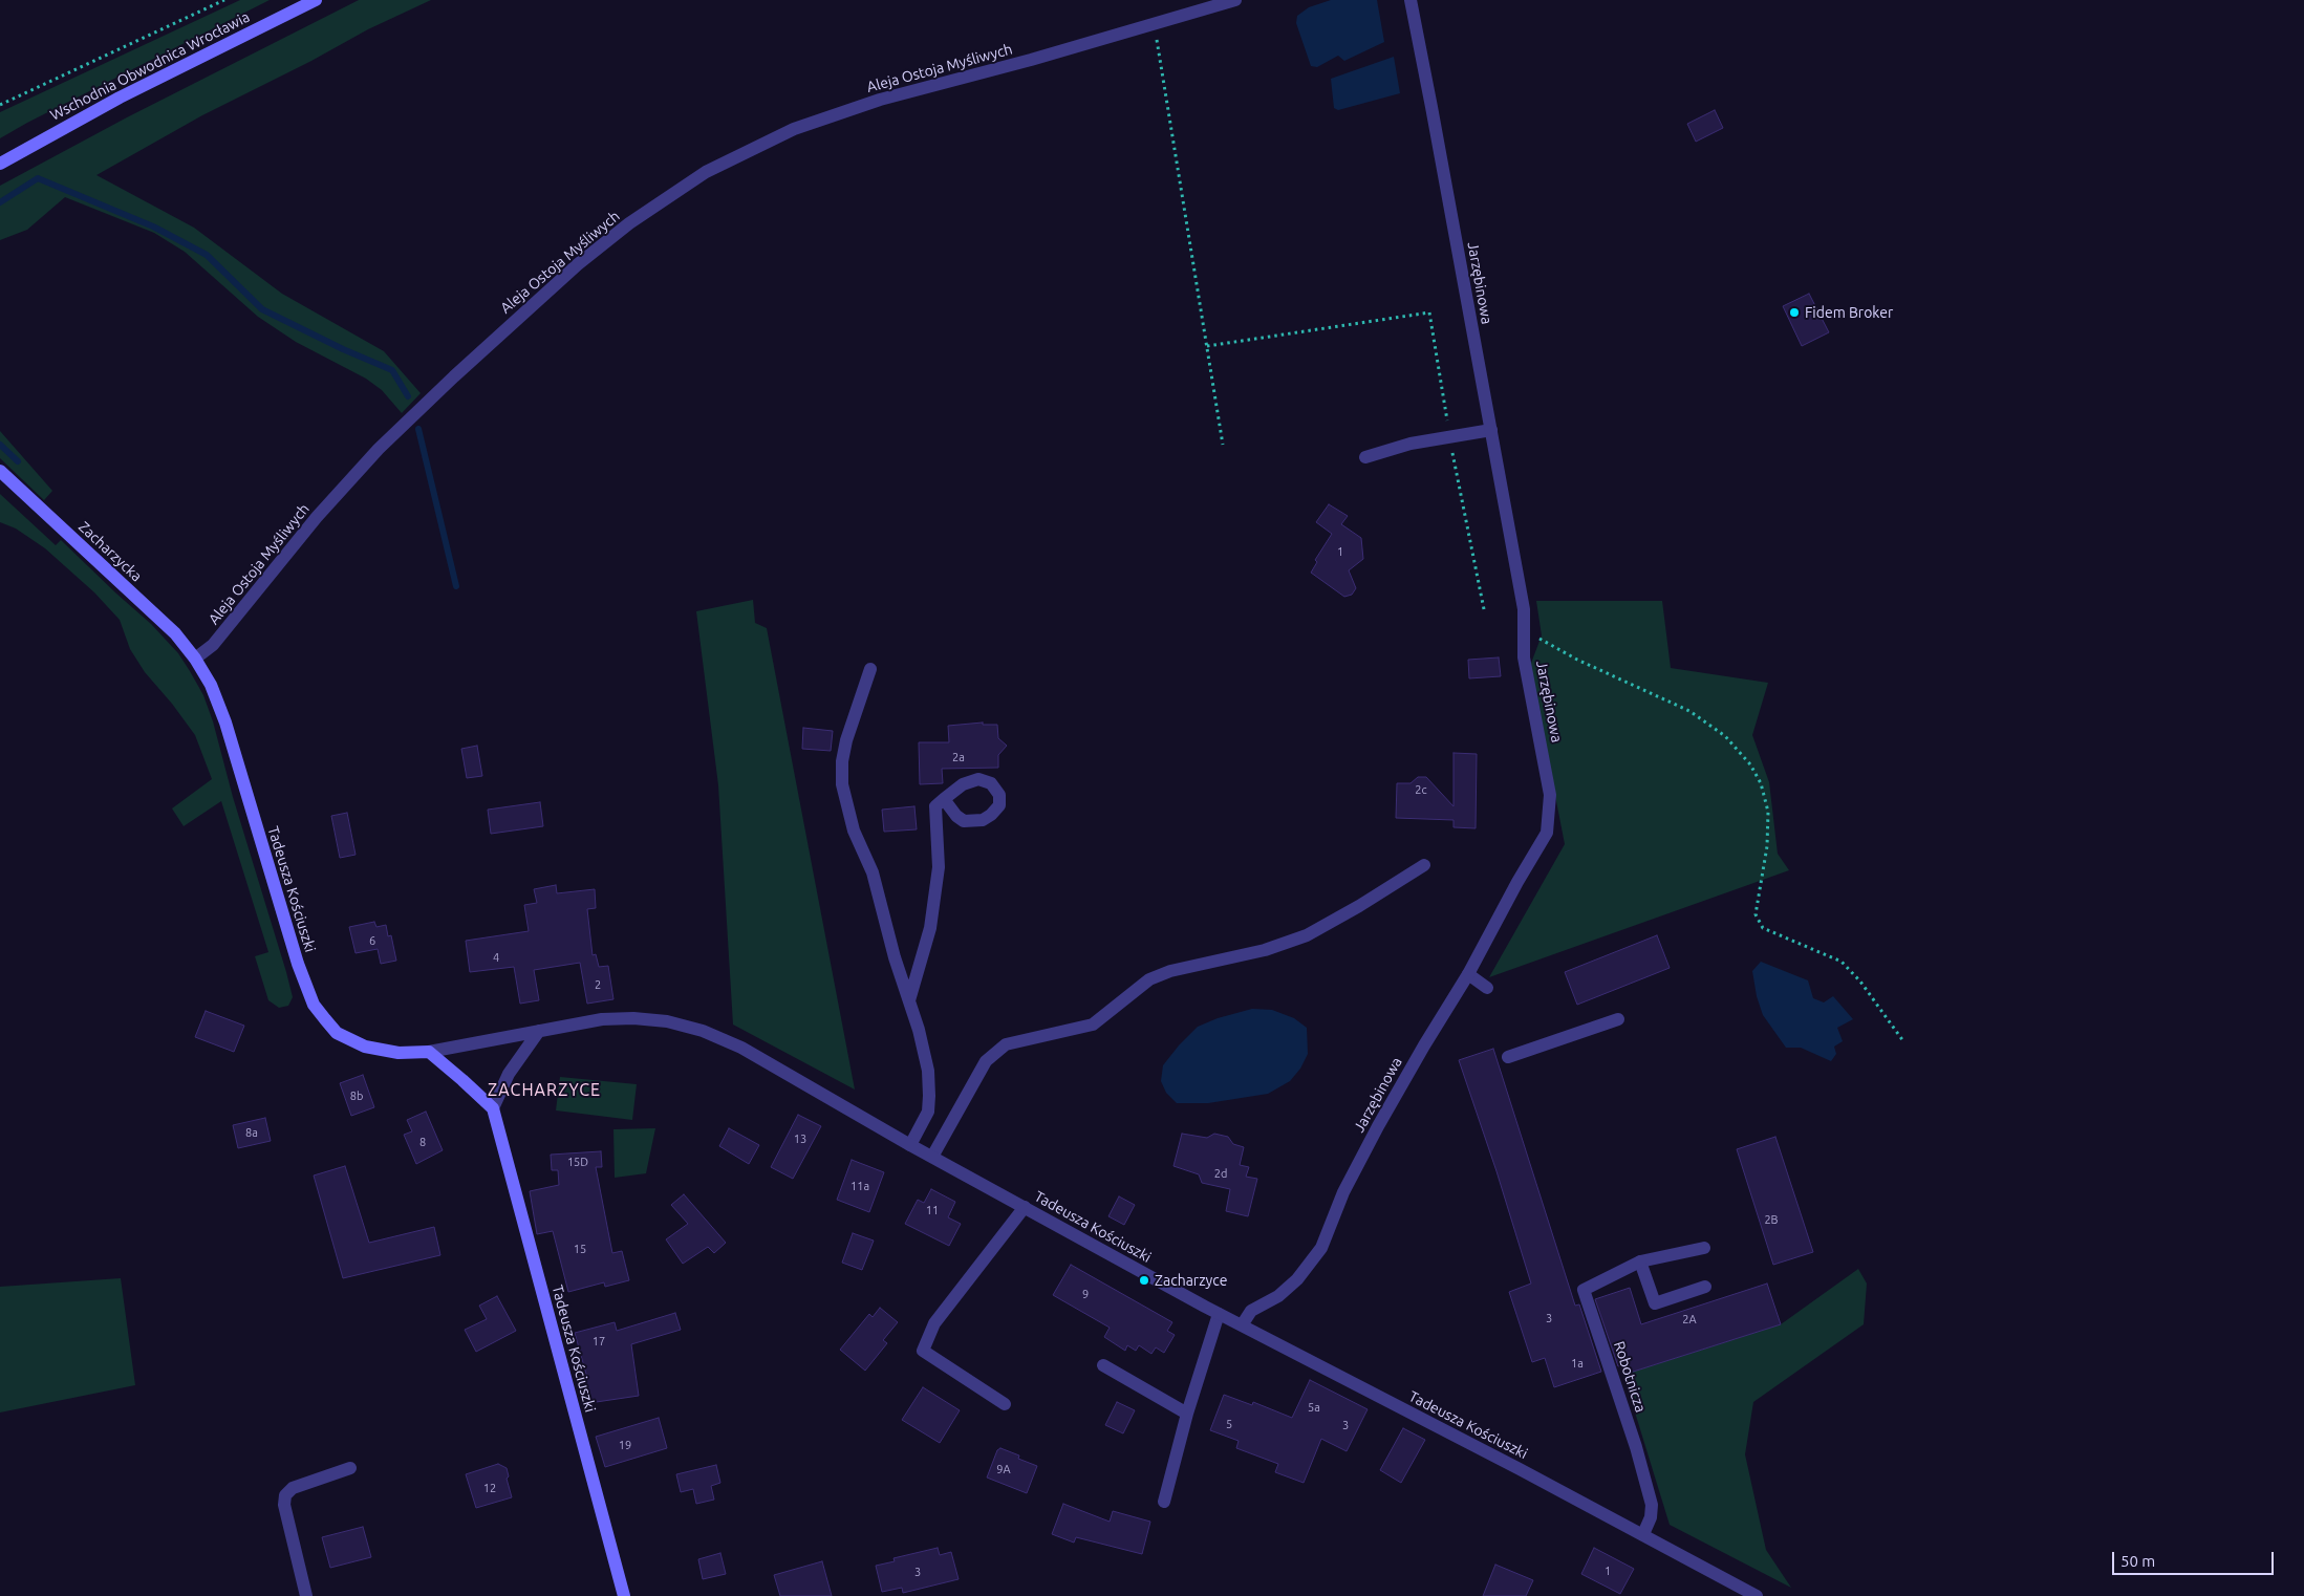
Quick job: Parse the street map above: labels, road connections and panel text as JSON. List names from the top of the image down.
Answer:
{
  "streets": {
    "street": [
      "Wschodnia Obwodnica Wrocławia",
      "Aleja Ostoja Myśliwych",
      "Jarzębinowa",
      "Zacharzycka",
      "Tadeusza Kościuszki",
      "Robotnicza"
    ]
  },
  "crossings": [
    ["Aleja Ostoja Myśliwych", "Zacharzycka"],
    ["Aleja Ostoja Myśliwych", "Tadeusza Kościuszki"],
    ["Jarzębinowa", "Tadeusza Kościuszki"],
    ["Zacharzycka", "Tadeusza Kościuszki"],
    ["Tadeusza Kościuszki", "Robotnicza"]
  ],
  "districts": ["ZACHARZYCE"],
  "places": ["Fidem Broker", "Zacharzyce"],
  "house_numbers": [
    "1",
    "2a",
    "2c",
    "6",
    "4",
    "2",
    "8b",
    "8a",
    "13",
    "8",
    "15D",
    "2d",
    "11a",
    "11",
    "2B",
    "15",
    "9",
    "3",
    "2A",
    "17",
    "1a",
    "5a",
    "5",
    "3",
    "19",
    "9A",
    "12",
    "1",
    "3"
  ],
  "scale_bar": "50 m"
}
